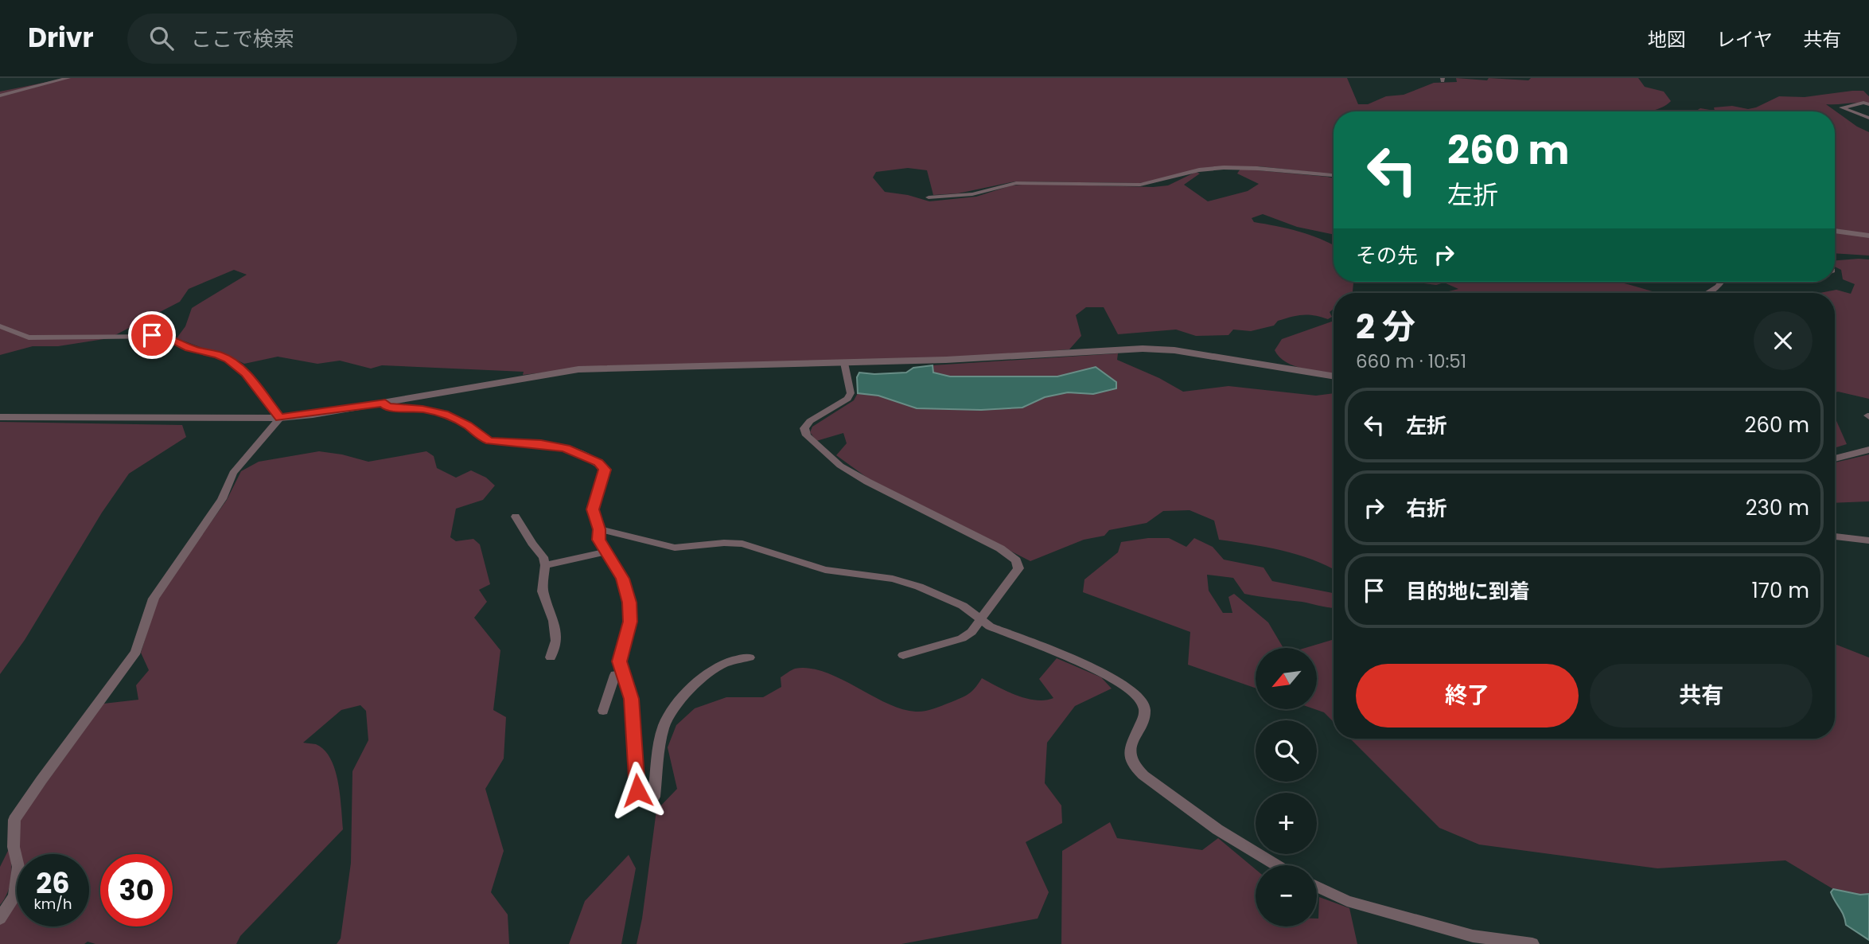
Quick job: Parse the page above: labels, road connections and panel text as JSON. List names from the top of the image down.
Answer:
{
  "north": "bottom left",
  "page": {
    "header": "Drivr",
    "search": "ここで検索",
    "nav": ["地図", "レイヤ", "共有"],
    "turn": ["260 m", "左折"],
    "then": "その先",
    "heading": ["2 分", "660 m · 10:51"],
    "list": [
      {
        "name": "左折",
        "value": "260 m"
      },
      {
        "name": "右折",
        "value": "230 m"
      },
      {
        "name": "目的地に到着",
        "value": "170 m"
      }
    ],
    "map_buttons": ["+", "−"],
    "buttons": ["終了", "共有"],
    "speed": "26 km/h",
    "limit": "30"
  }
}
